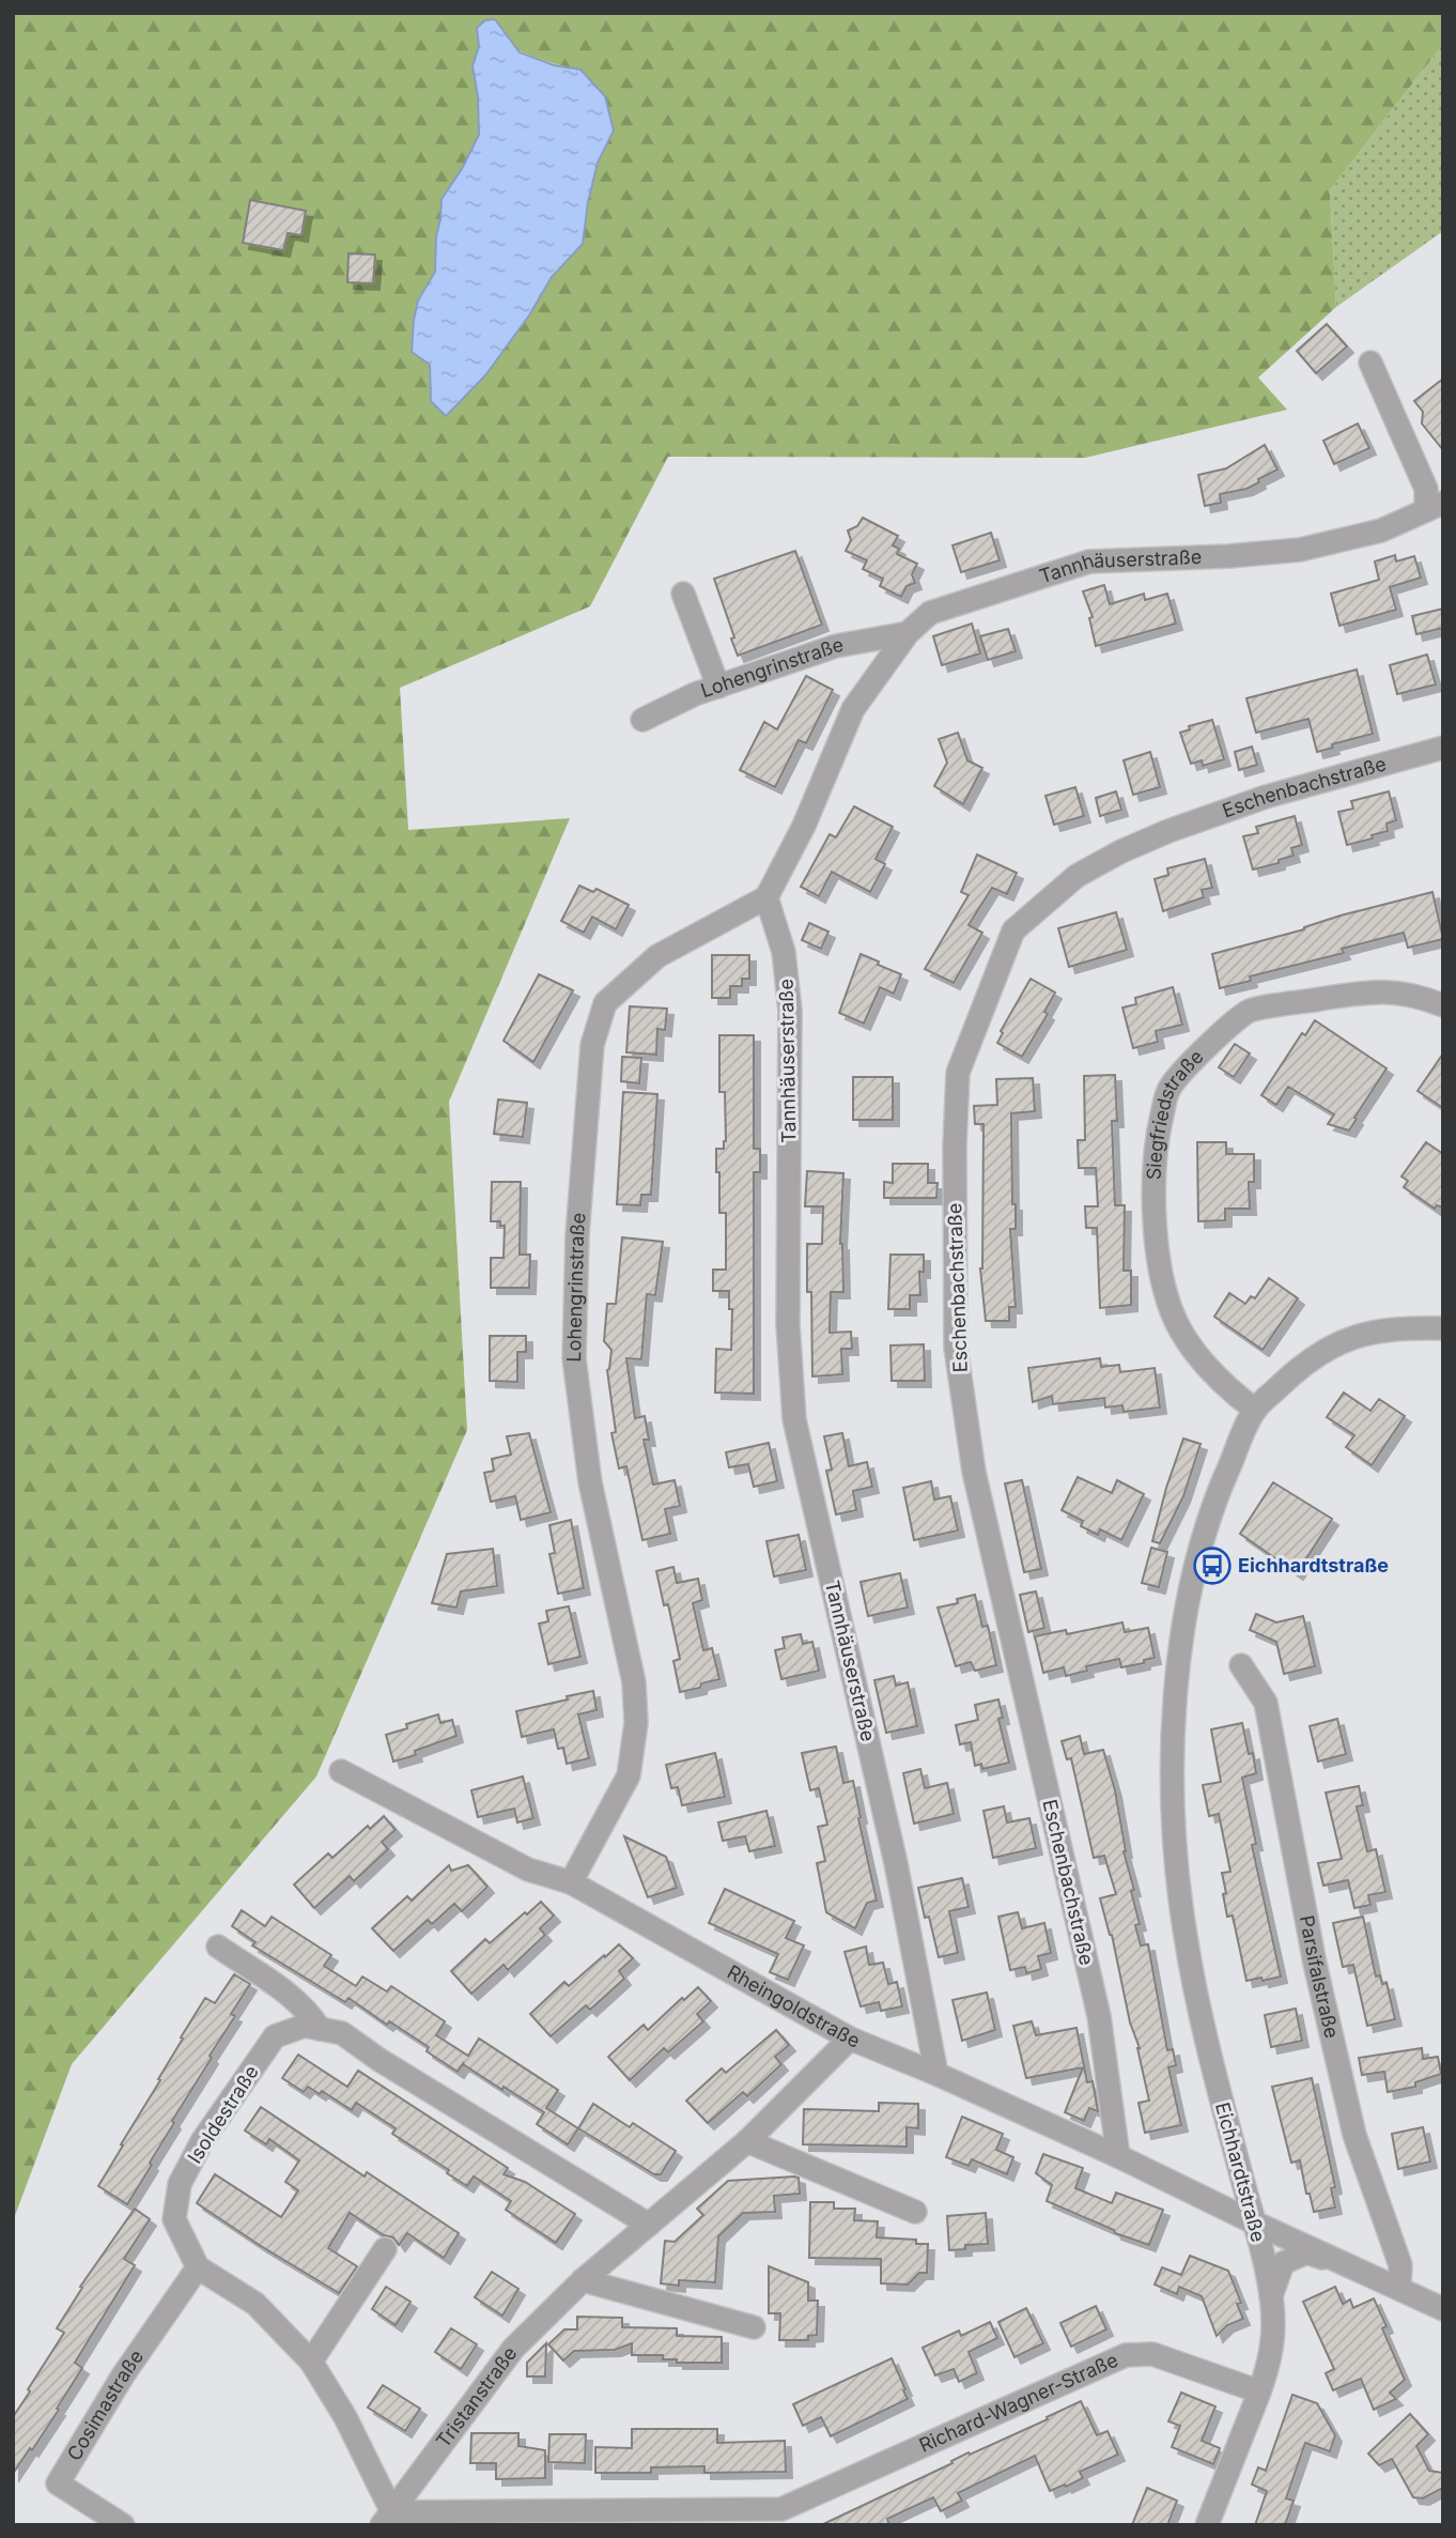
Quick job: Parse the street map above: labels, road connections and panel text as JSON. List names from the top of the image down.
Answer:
{
  "streets": {
    "street": [
      "Tannhäuserstraße",
      "Lohengrinstraße",
      "Eschenbachstraße",
      "Siegfriedstraße",
      "Parsifalstraße",
      "Rheingoldstraße",
      "Isoldestraße",
      "Eichhardtstraße",
      "Tristanstraße",
      "Richard-Wagner-Straße",
      "Cosimastraße"
    ]
  },
  "crossings": [
    ["Tannhäuserstraße", "Lohengrinstraße"],
    ["Tannhäuserstraße", "Rheingoldstraße"],
    ["Lohengrinstraße", "Rheingoldstraße"],
    ["Eschenbachstraße", "Rheingoldstraße"],
    ["Siegfriedstraße", "Eichhardtstraße"],
    ["Rheingoldstraße", "Eichhardtstraße"],
    ["Rheingoldstraße", "Tristanstraße"],
    ["Isoldestraße", "Tristanstraße"],
    ["Isoldestraße", "Cosimastraße"],
    ["Eichhardtstraße", "Richard-Wagner-Straße"],
    ["Tristanstraße", "Richard-Wagner-Straße"]
  ],
  "places": {
    "bus stop": ["Eichhardtstraße"]
  }
}
